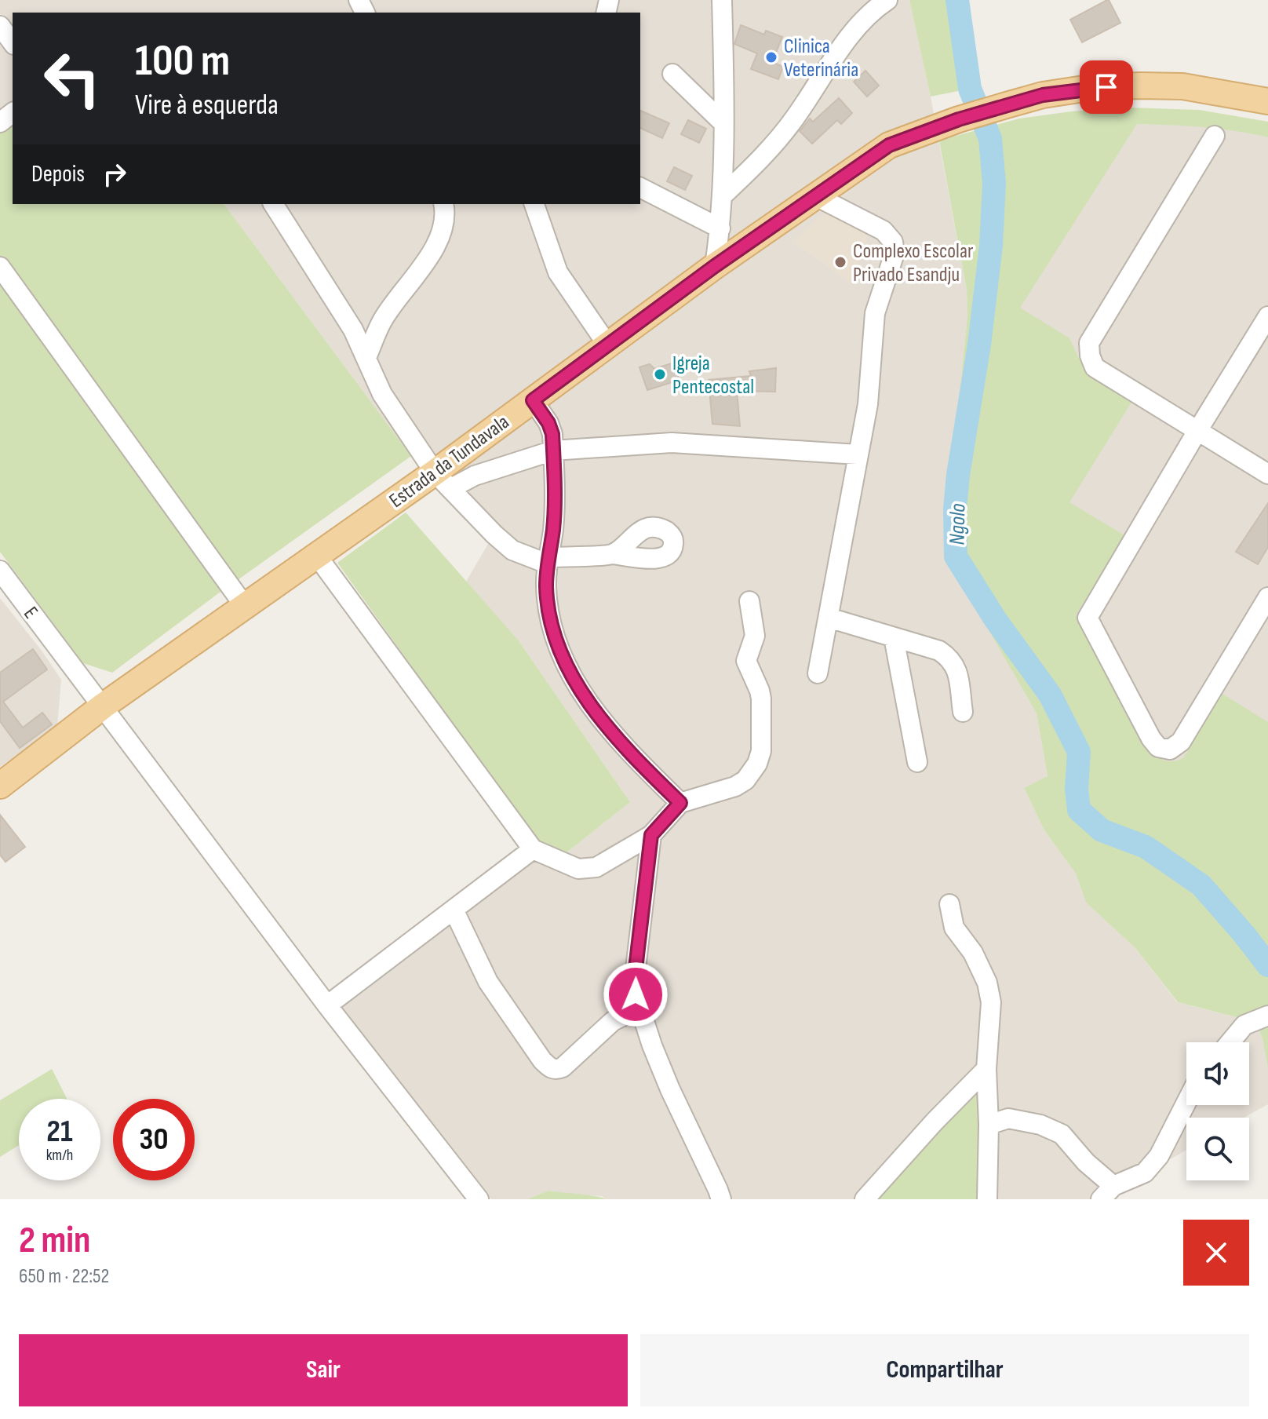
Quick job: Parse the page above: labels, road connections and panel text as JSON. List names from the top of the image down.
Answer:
{
  "streets": {
    "main road": ["Estrada da Tundavala"],
    "street": ["E"]
  },
  "crossings": [
    ["Estrada da Tundavala", "E"]
  ],
  "water": ["Ngolo"],
  "places": ["Clinica Veterinária", "Complexo Escolar Privado Esandju", "Igreja Pentecostal"],
  "page": {
    "turn": ["100 m", "Vire à esquerda"],
    "then": "Depois",
    "speed": "21 km/h",
    "limit": "30",
    "heading": ["2 min", "650 m · 22:52"],
    "buttons": ["Sair", "Compartilhar"]
  }
}
